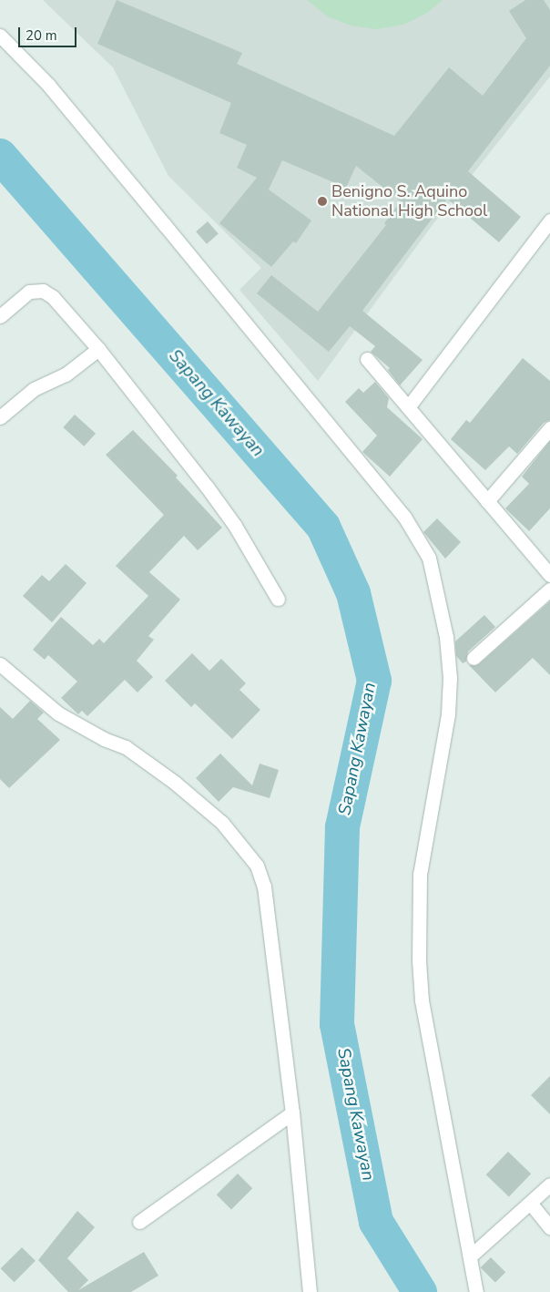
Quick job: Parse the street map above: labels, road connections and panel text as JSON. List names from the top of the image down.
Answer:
{
  "water": ["Sapang Kawayan"],
  "places": ["Benigno S. Aquino National High School"],
  "scale_bar": "20 m"
}
